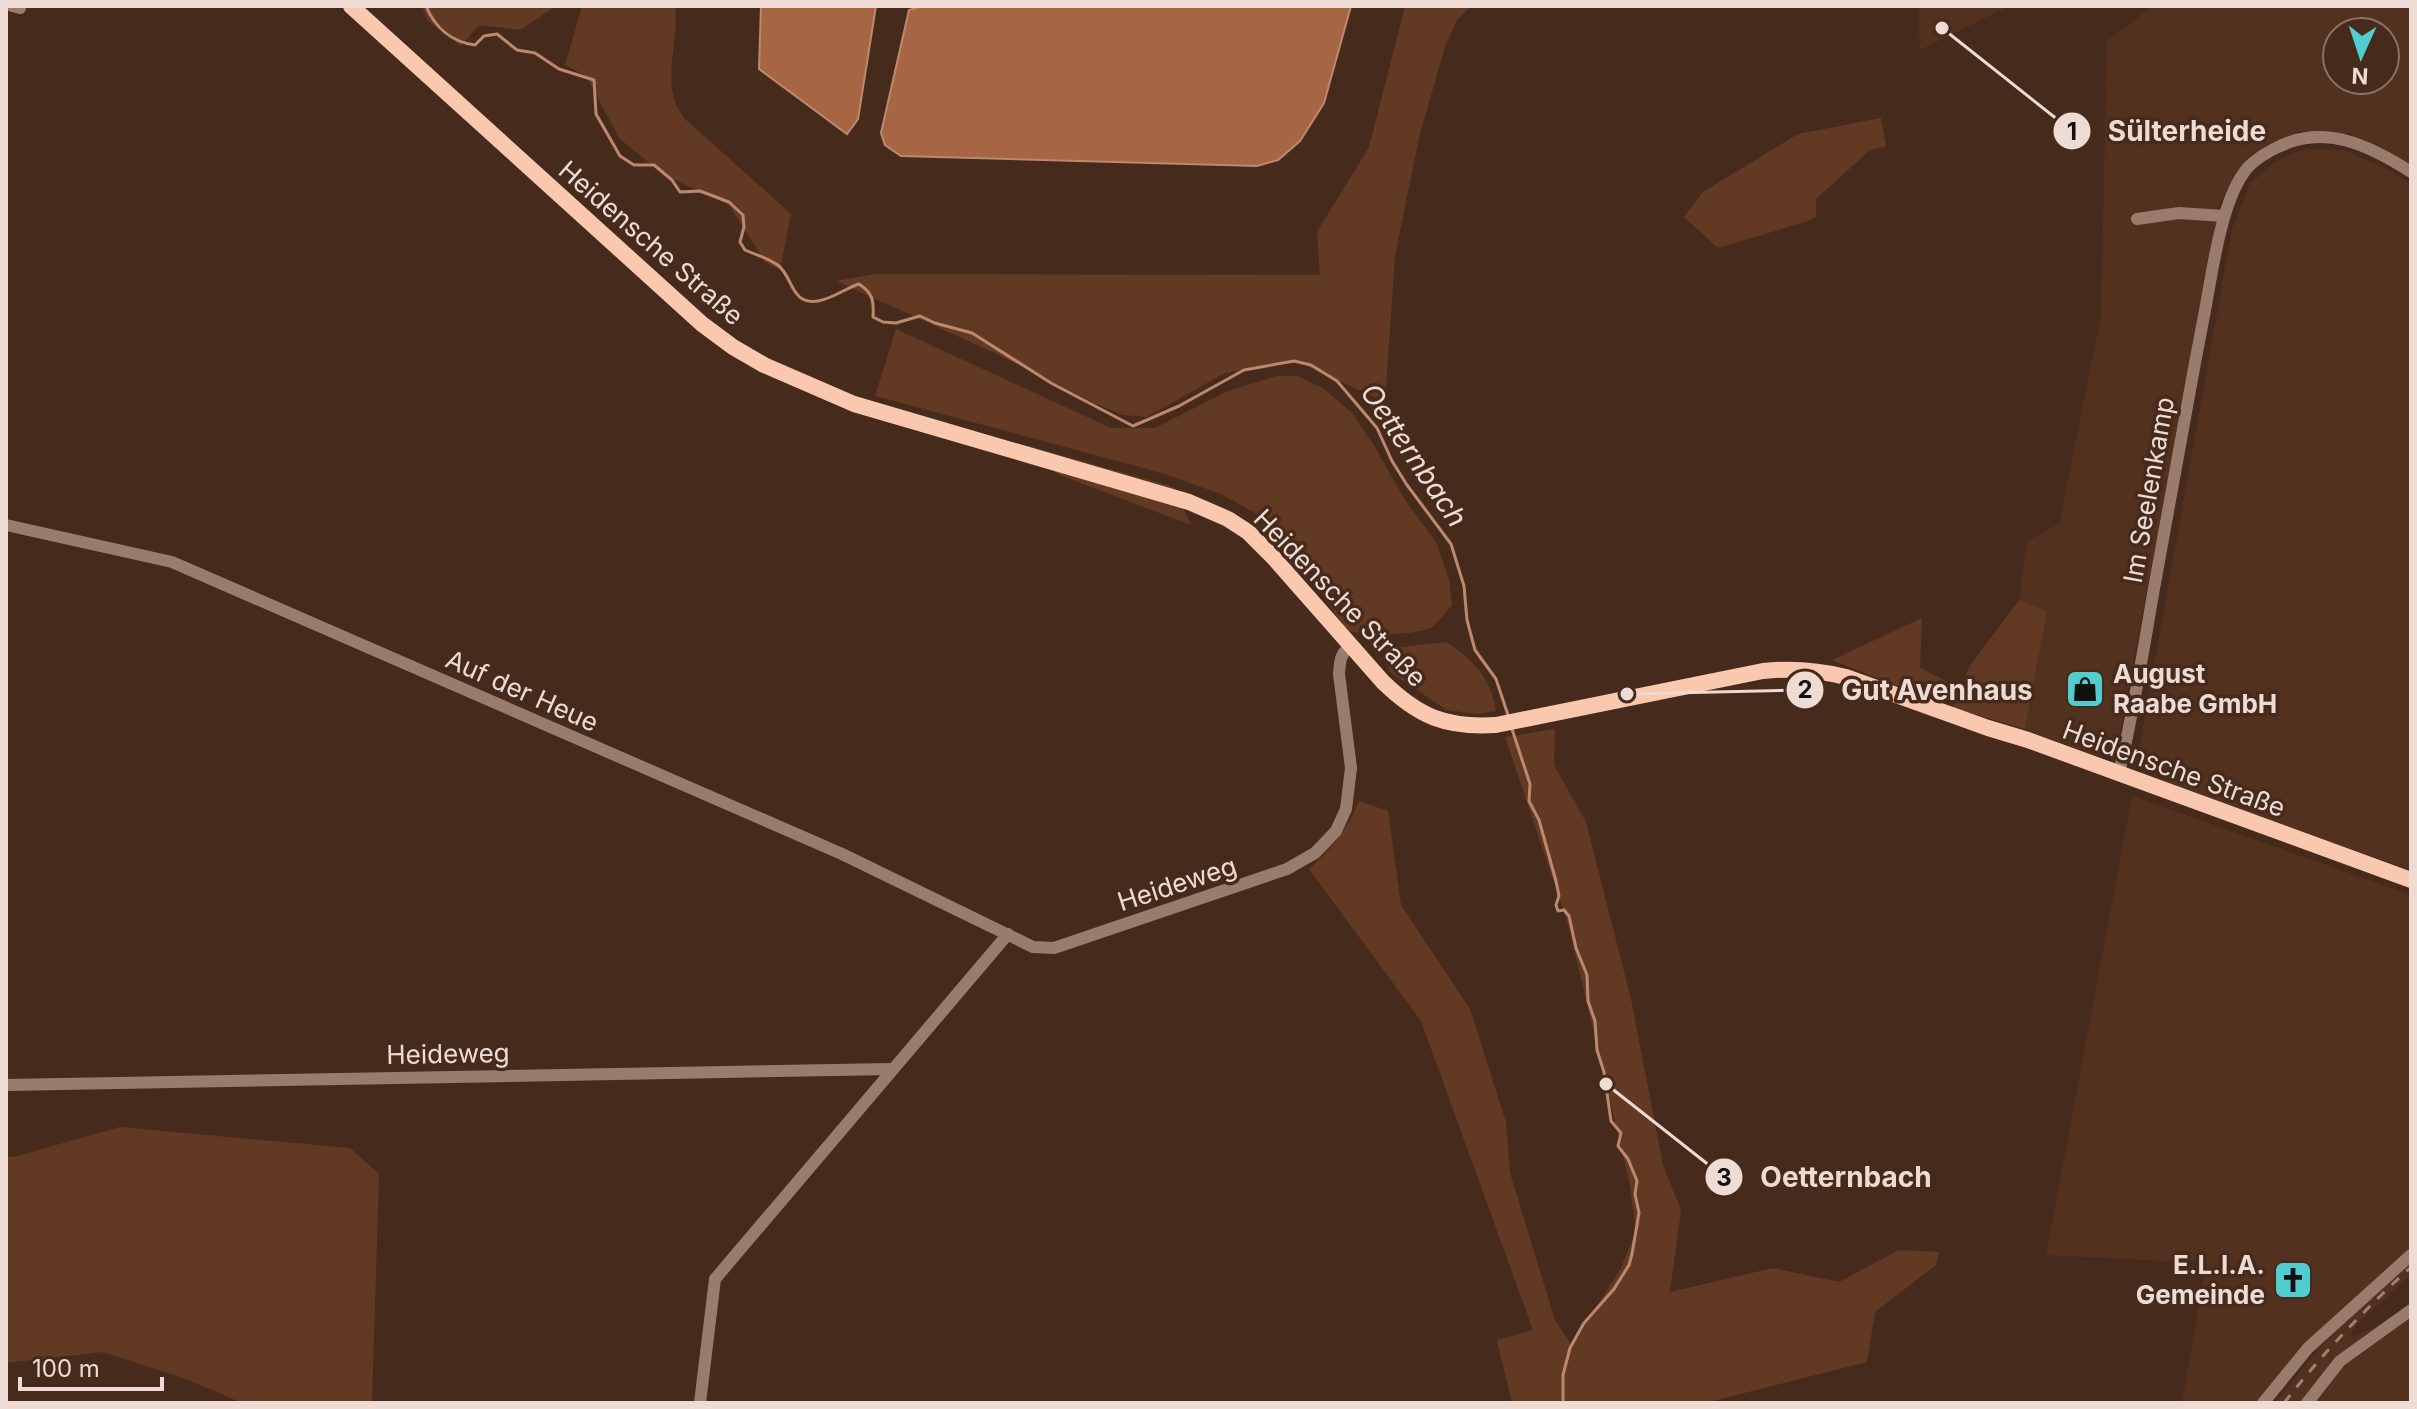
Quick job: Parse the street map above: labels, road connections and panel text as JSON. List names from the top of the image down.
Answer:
{
  "streets": {
    "main road": ["Heidensche Straße"],
    "street": ["Im Seelenkamp", "Auf der Heue", "Heideweg"]
  },
  "crossings": [
    ["Heidensche Straße", "Im Seelenkamp"],
    ["Heidensche Straße", "Heideweg"],
    ["Auf der Heue", "Heideweg"]
  ],
  "water": ["Oetternbach"],
  "places": {
    "other": ["Sülterheide", "Gut Avenhaus", "Oetternbach"],
    "shop": ["August Raabe GmbH"],
    "church": ["E.L.I.A. Gemeinde"]
  },
  "scale_bar": "100 m",
  "north": "bottom"
}
